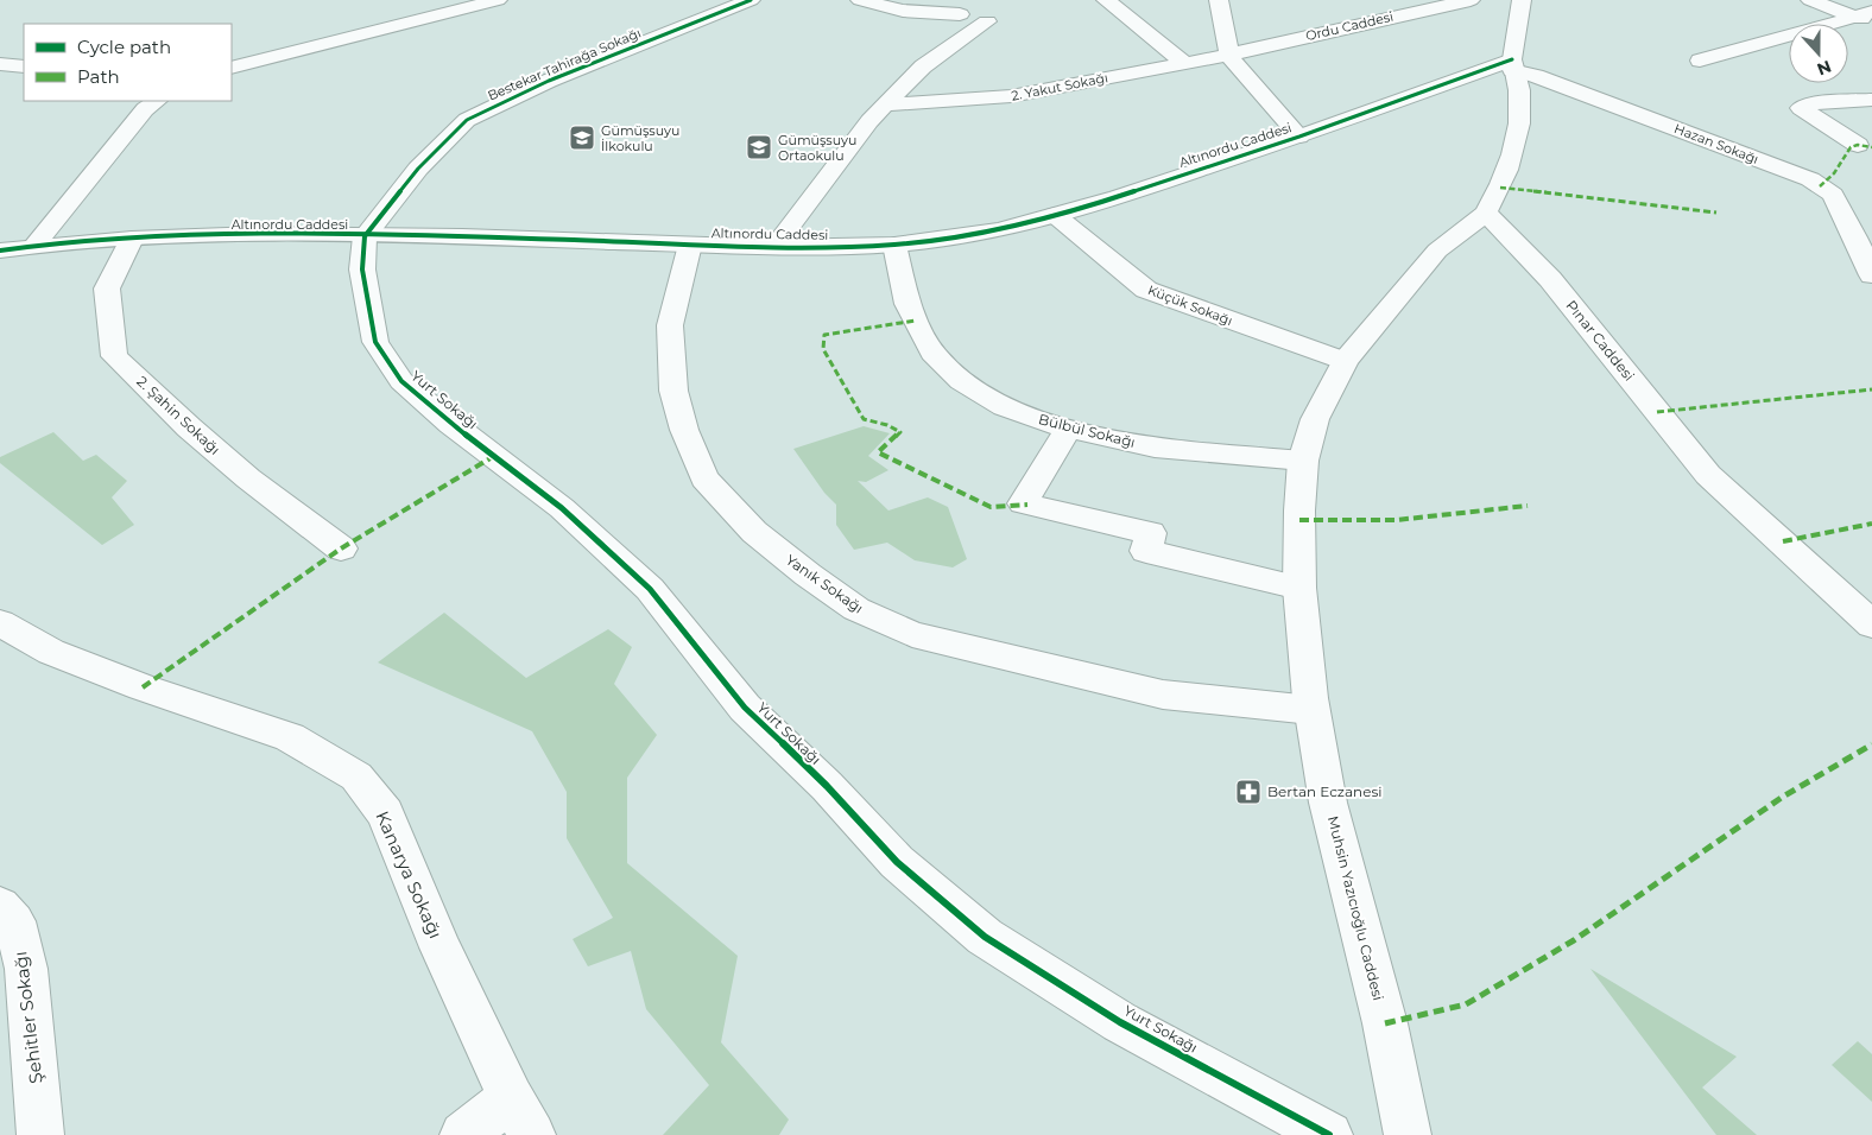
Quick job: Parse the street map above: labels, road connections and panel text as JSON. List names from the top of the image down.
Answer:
{
  "streets": {
    "street": [
      "Ordu Caddesi",
      "Bestekar Tahirağa Sokağı",
      "2. Yakut Sokağı",
      "Hazan Sokağı",
      "Altınordu Caddesi",
      "Küçük Sokağı",
      "Pınar Caddesi",
      "Yurt Sokağı",
      "2. Şahin Sokağı",
      "Bülbül Sokağı",
      "Yanık Sokağı",
      "Kanarya Sokağı",
      "Muhsin Yazıcıoğlu Caddesi",
      "Şehitler Sokağı"
    ]
  },
  "crossings": [
    ["Ordu Caddesi", "2. Yakut Sokağı"],
    ["Bestekar Tahirağa Sokağı", "Altınordu Caddesi"],
    ["Bestekar Tahirağa Sokağı", "Yurt Sokağı"],
    ["Hazan Sokağı", "Altınordu Caddesi"],
    ["Altınordu Caddesi", "Küçük Sokağı"],
    ["Altınordu Caddesi", "Yurt Sokağı"],
    ["Altınordu Caddesi", "2. Şahin Sokağı"],
    ["Altınordu Caddesi", "Bülbül Sokağı"],
    ["Altınordu Caddesi", "Yanık Sokağı"],
    ["Küçük Sokağı", "Muhsin Yazıcıoğlu Caddesi"],
    ["Pınar Caddesi", "Muhsin Yazıcıoğlu Caddesi"],
    ["Bülbül Sokağı", "Muhsin Yazıcıoğlu Caddesi"],
    ["Yanık Sokağı", "Muhsin Yazıcıoğlu Caddesi"]
  ],
  "places": {
    "school or university": ["Gümüşsuyu İlkokulu", "Gümüşsuyu Ortaokulu"],
    "pharmacy": ["Bertan Eczanesi"]
  },
  "legend": ["Cycle path", "Path"],
  "north": "bottom"
}
